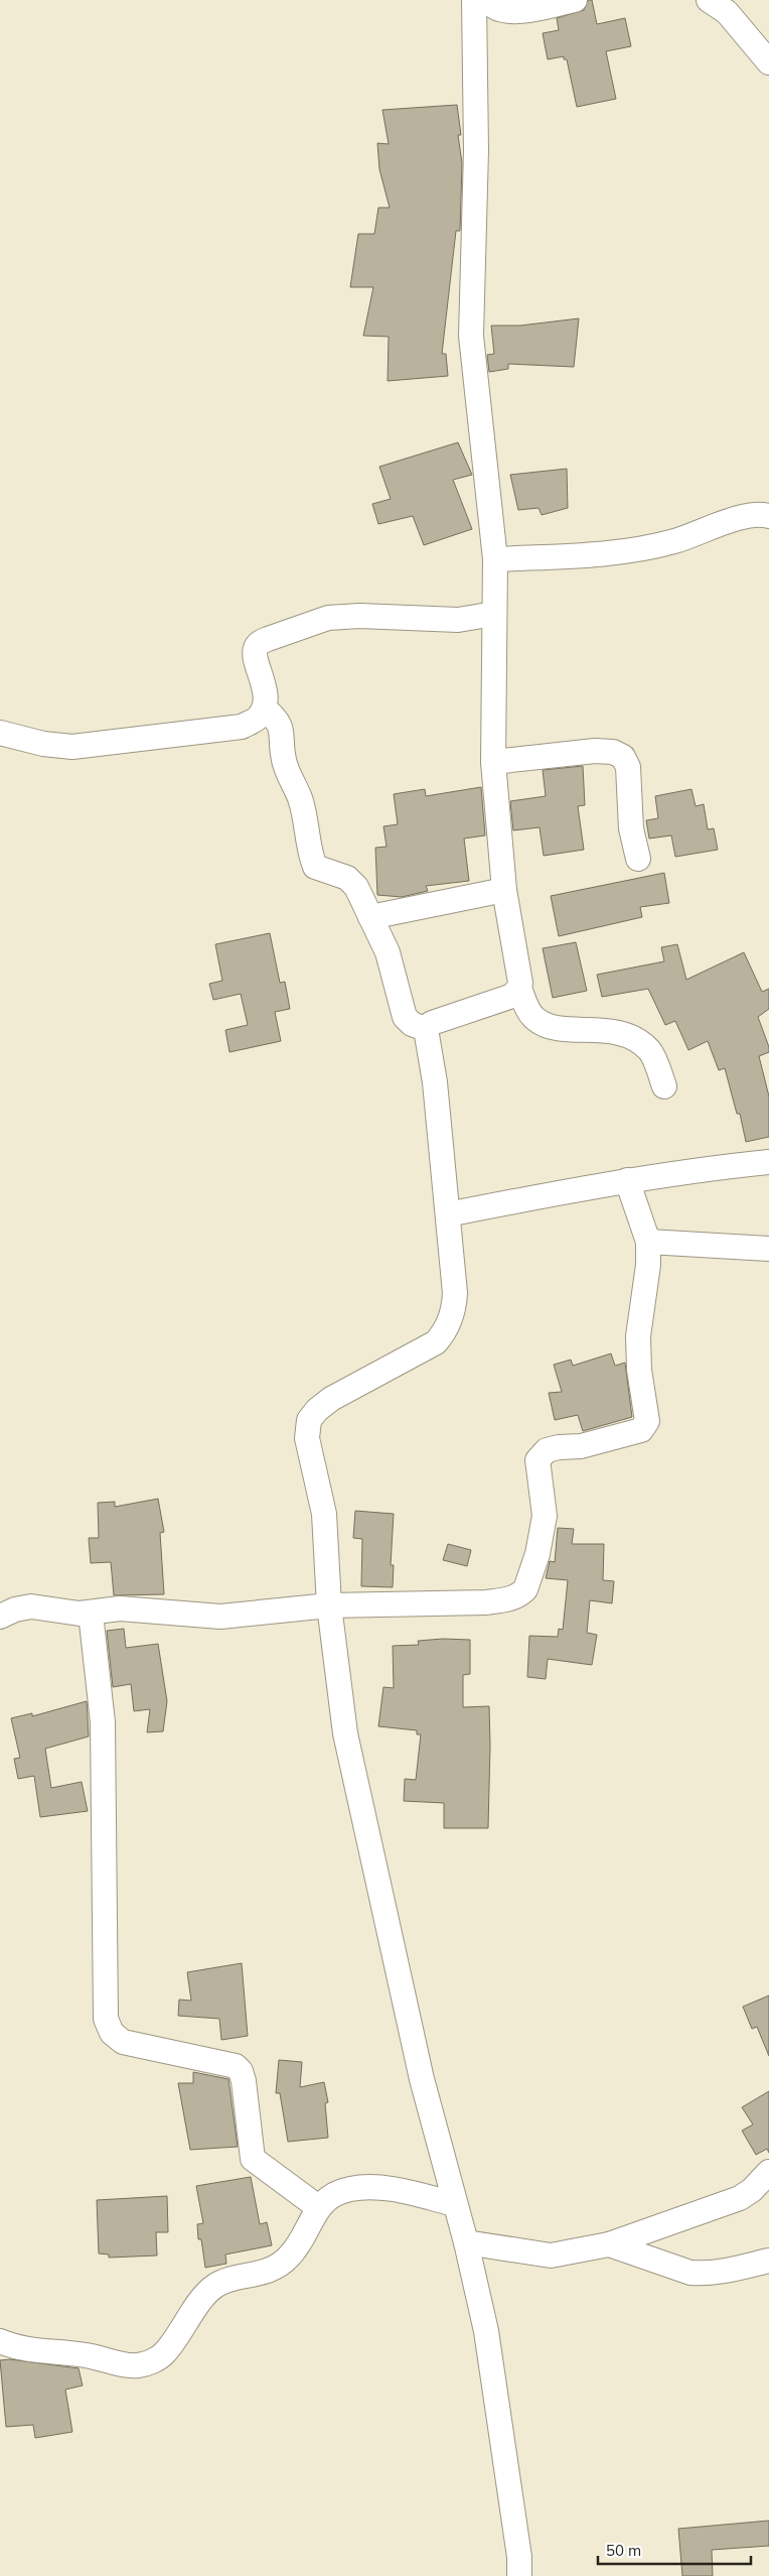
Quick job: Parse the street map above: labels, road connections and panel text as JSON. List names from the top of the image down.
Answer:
{
  "scale_bar": "50 m"
}
